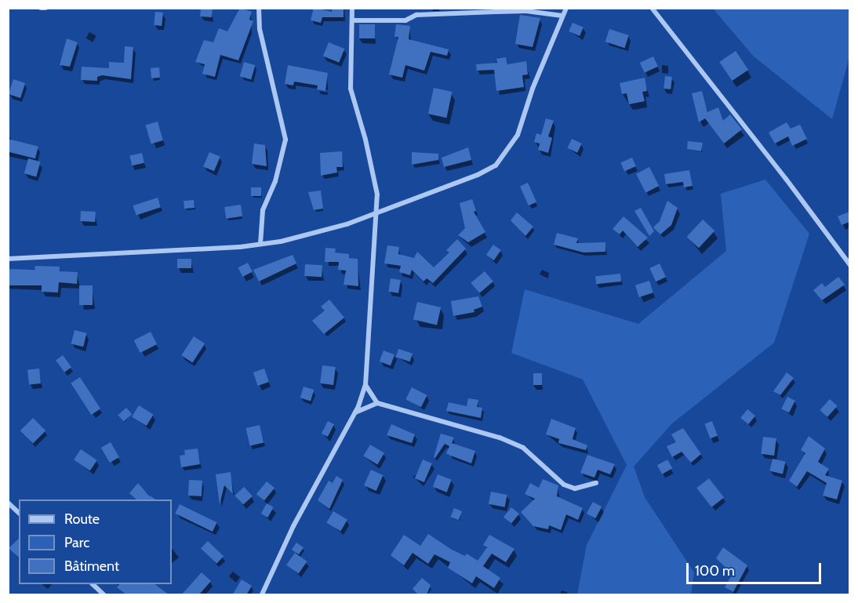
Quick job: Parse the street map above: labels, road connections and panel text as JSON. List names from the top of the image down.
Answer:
{
  "legend": ["Route", "Parc", "Bâtiment"],
  "scale_bar": "100 m"
}
